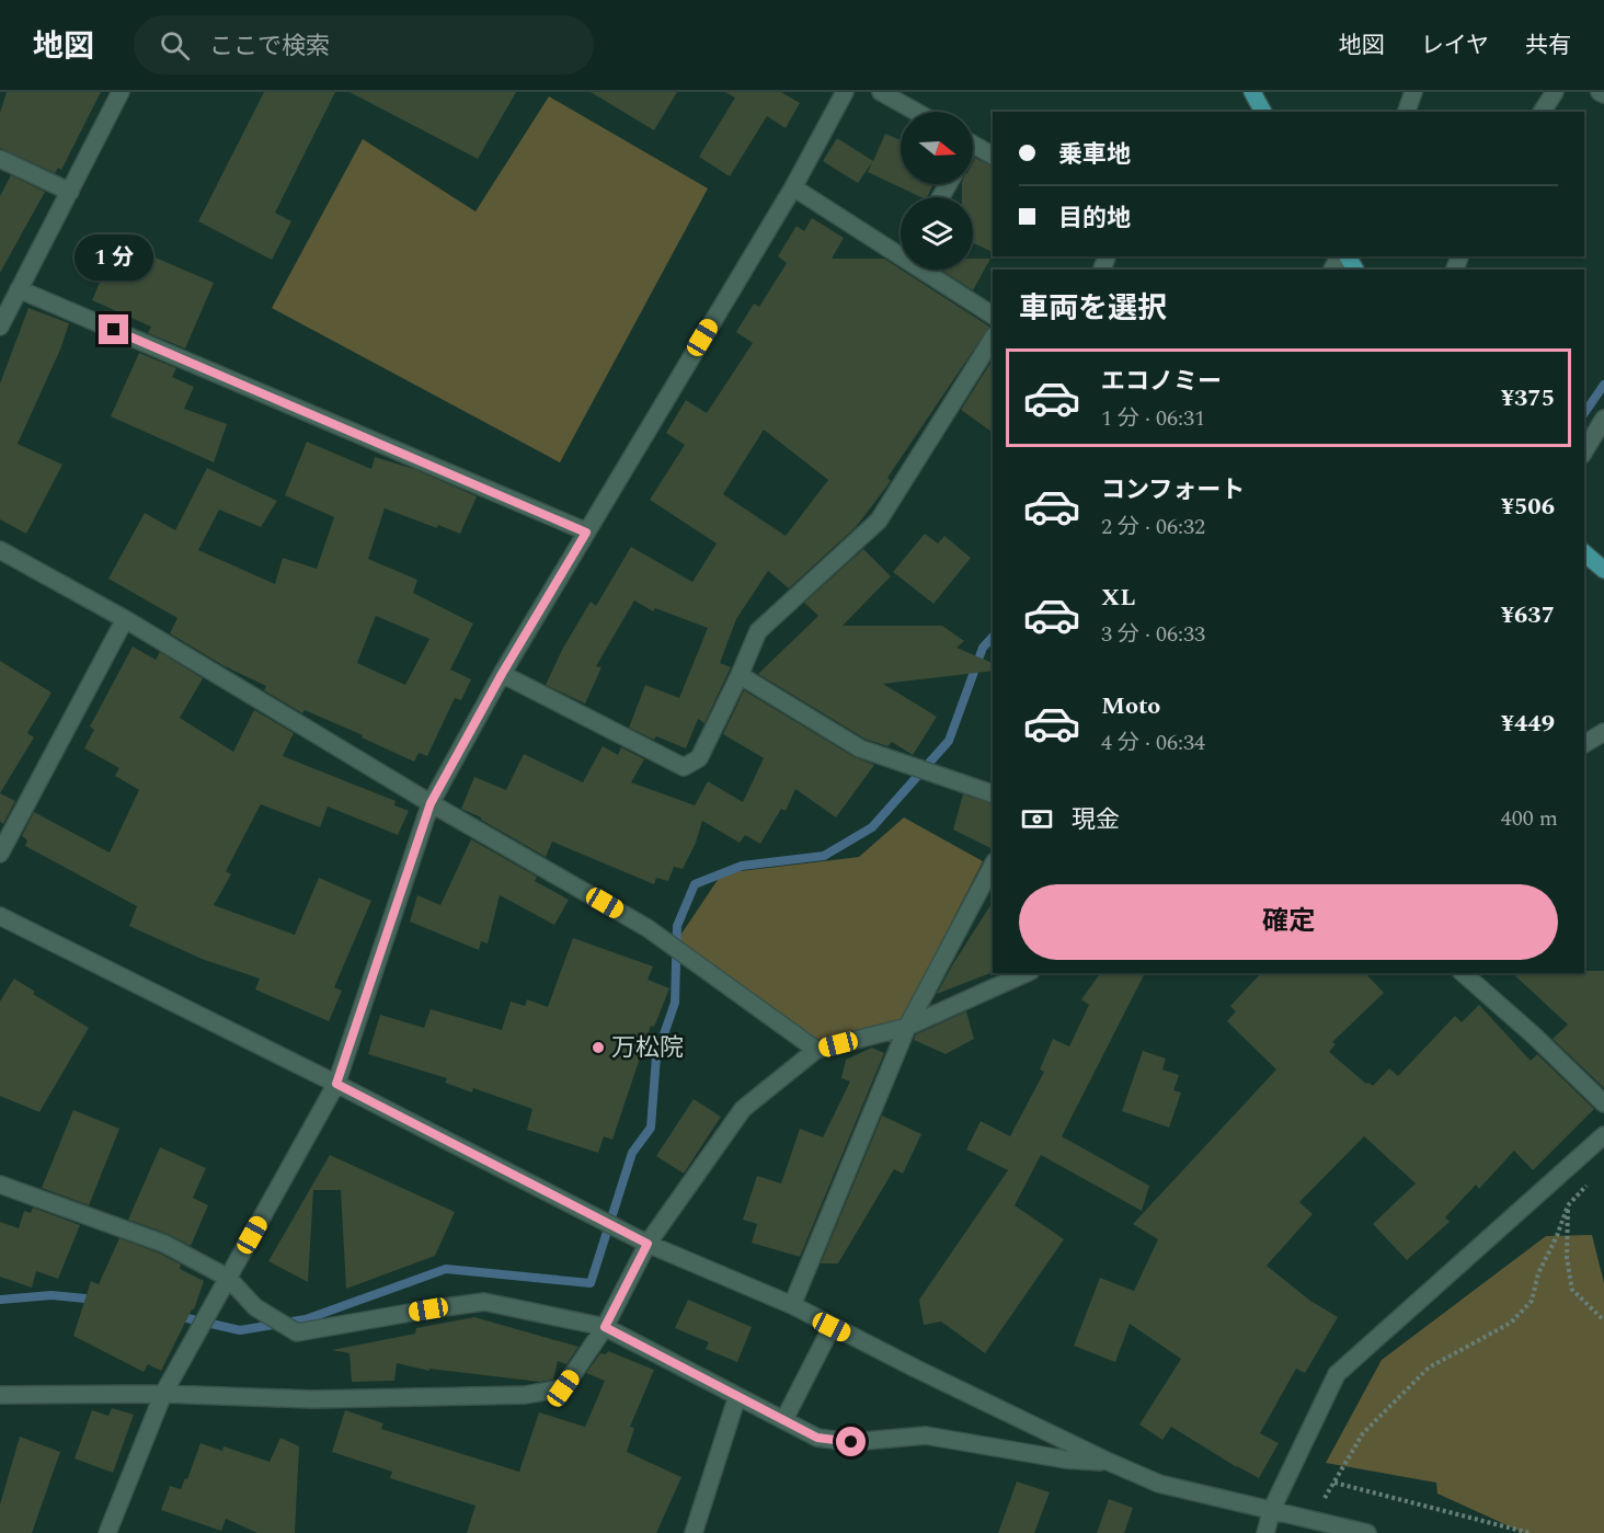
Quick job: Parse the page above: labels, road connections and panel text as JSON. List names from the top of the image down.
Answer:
{
  "places": ["万松院"],
  "north": "right",
  "page": {
    "header": "地図",
    "search": "ここで検索",
    "nav": ["地図", "レイヤ", "共有"],
    "banner": ["乗車地", "目的地"],
    "bubble": "1 分",
    "heading": "車両を選択",
    "list": [
      {
        "name": "エコノミー",
        "note": "1 分 · 06:31",
        "value": "¥375"
      },
      {
        "name": "コンフォート",
        "note": "2 分 · 06:32",
        "value": "¥506"
      },
      {
        "name": "XL",
        "note": "3 分 · 06:33",
        "value": "¥637"
      },
      {
        "name": "Moto",
        "note": "4 分 · 06:34",
        "value": "¥449"
      }
    ],
    "pay": ["現金", "400 m"],
    "buttons": "確定"
  }
}
